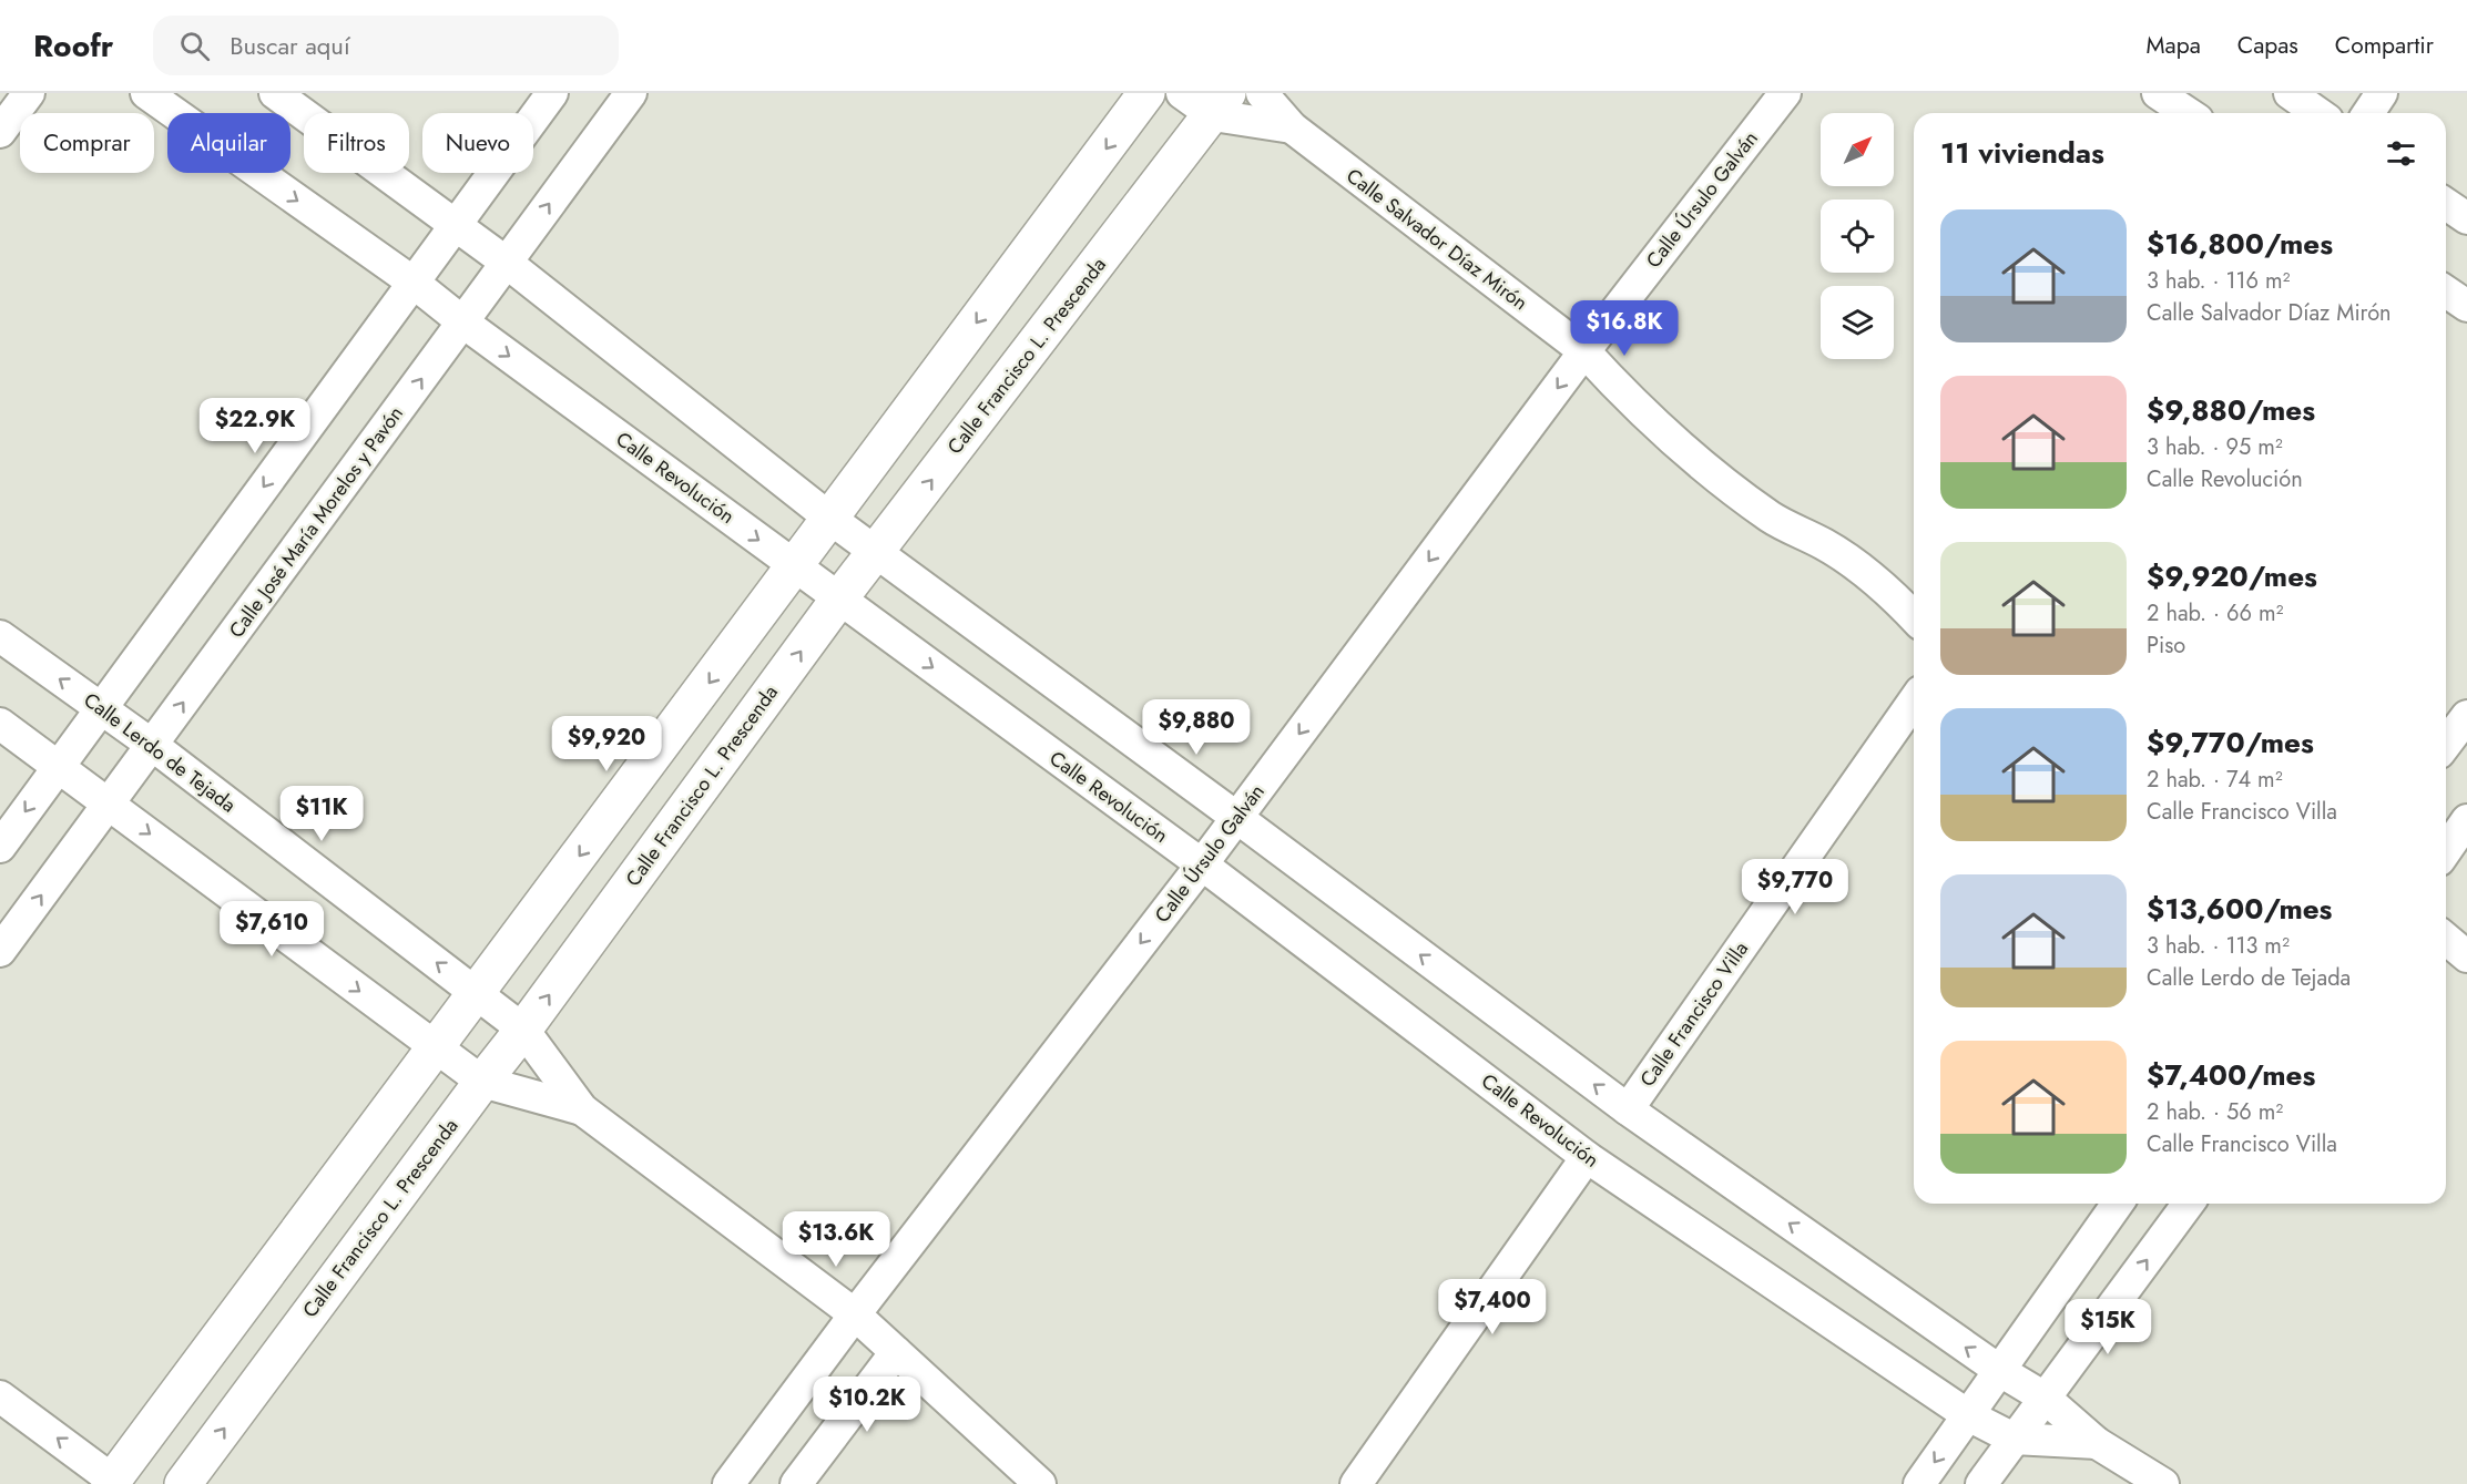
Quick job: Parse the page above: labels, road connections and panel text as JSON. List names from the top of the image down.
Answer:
{
  "streets": {
    "main road": ["Calle Francisco L. Prescenda"],
    "street": [
      "Calle Úrsulo Galván",
      "Calle Salvador Díaz Mirón",
      "Calle Revolución",
      "Calle José María Morelos y Pavón",
      "Calle Lerdo de Tejada",
      "Calle Francisco Villa"
    ]
  },
  "crossings": [
    ["Calle Úrsulo Galván", "Calle Salvador Díaz Mirón"],
    ["Calle Úrsulo Galván", "Calle Revolución"],
    ["Calle Úrsulo Galván", "Calle Lerdo de Tejada"],
    ["Calle Salvador Díaz Mirón", "Calle Francisco L. Prescenda"],
    ["Calle Francisco L. Prescenda", "Calle Revolución"],
    ["Calle Francisco L. Prescenda", "Calle Lerdo de Tejada"],
    ["Calle Revolución", "Calle José María Morelos y Pavón"],
    ["Calle Revolución", "Calle Francisco Villa"],
    ["Calle José María Morelos y Pavón", "Calle Lerdo de Tejada"]
  ],
  "one_way": ["Calle Úrsulo Galván"],
  "north": "top right",
  "page": {
    "header": "Roofr",
    "search": "Buscar aquí",
    "nav": ["Mapa", "Capas", "Compartir"],
    "chip": [
      "Comprar",
      "Alquilar",
      "Filtros",
      "Nuevo"
    ],
    "heading": "11 viviendas",
    "list": [
      {
        "name": "$16,800/mes",
        "note": "3 hab. · 116 m² · Calle Salvador Díaz Mirón"
      },
      {
        "name": "$9,880/mes",
        "note": "3 hab. · 95 m² · Calle Revolución"
      },
      {
        "name": "$9,920/mes",
        "note": "2 hab. · 66 m² · Piso"
      },
      {
        "name": "$9,770/mes",
        "note": "2 hab. · 74 m² · Calle Francisco Villa"
      },
      {
        "name": "$13,600/mes",
        "note": "3 hab. · 113 m² · Calle Lerdo de Tejada"
      },
      {
        "name": "$7,400/mes",
        "note": "2 hab. · 56 m² · Calle Francisco Villa"
      }
    ],
    "price": [
      "$16.8K",
      "$22.9K",
      "$9,880",
      "$9,920",
      "$11K",
      "$9,770",
      "$7,610",
      "$13.6K",
      "$7,400",
      "$15K",
      "$10.2K"
    ]
  }
}
